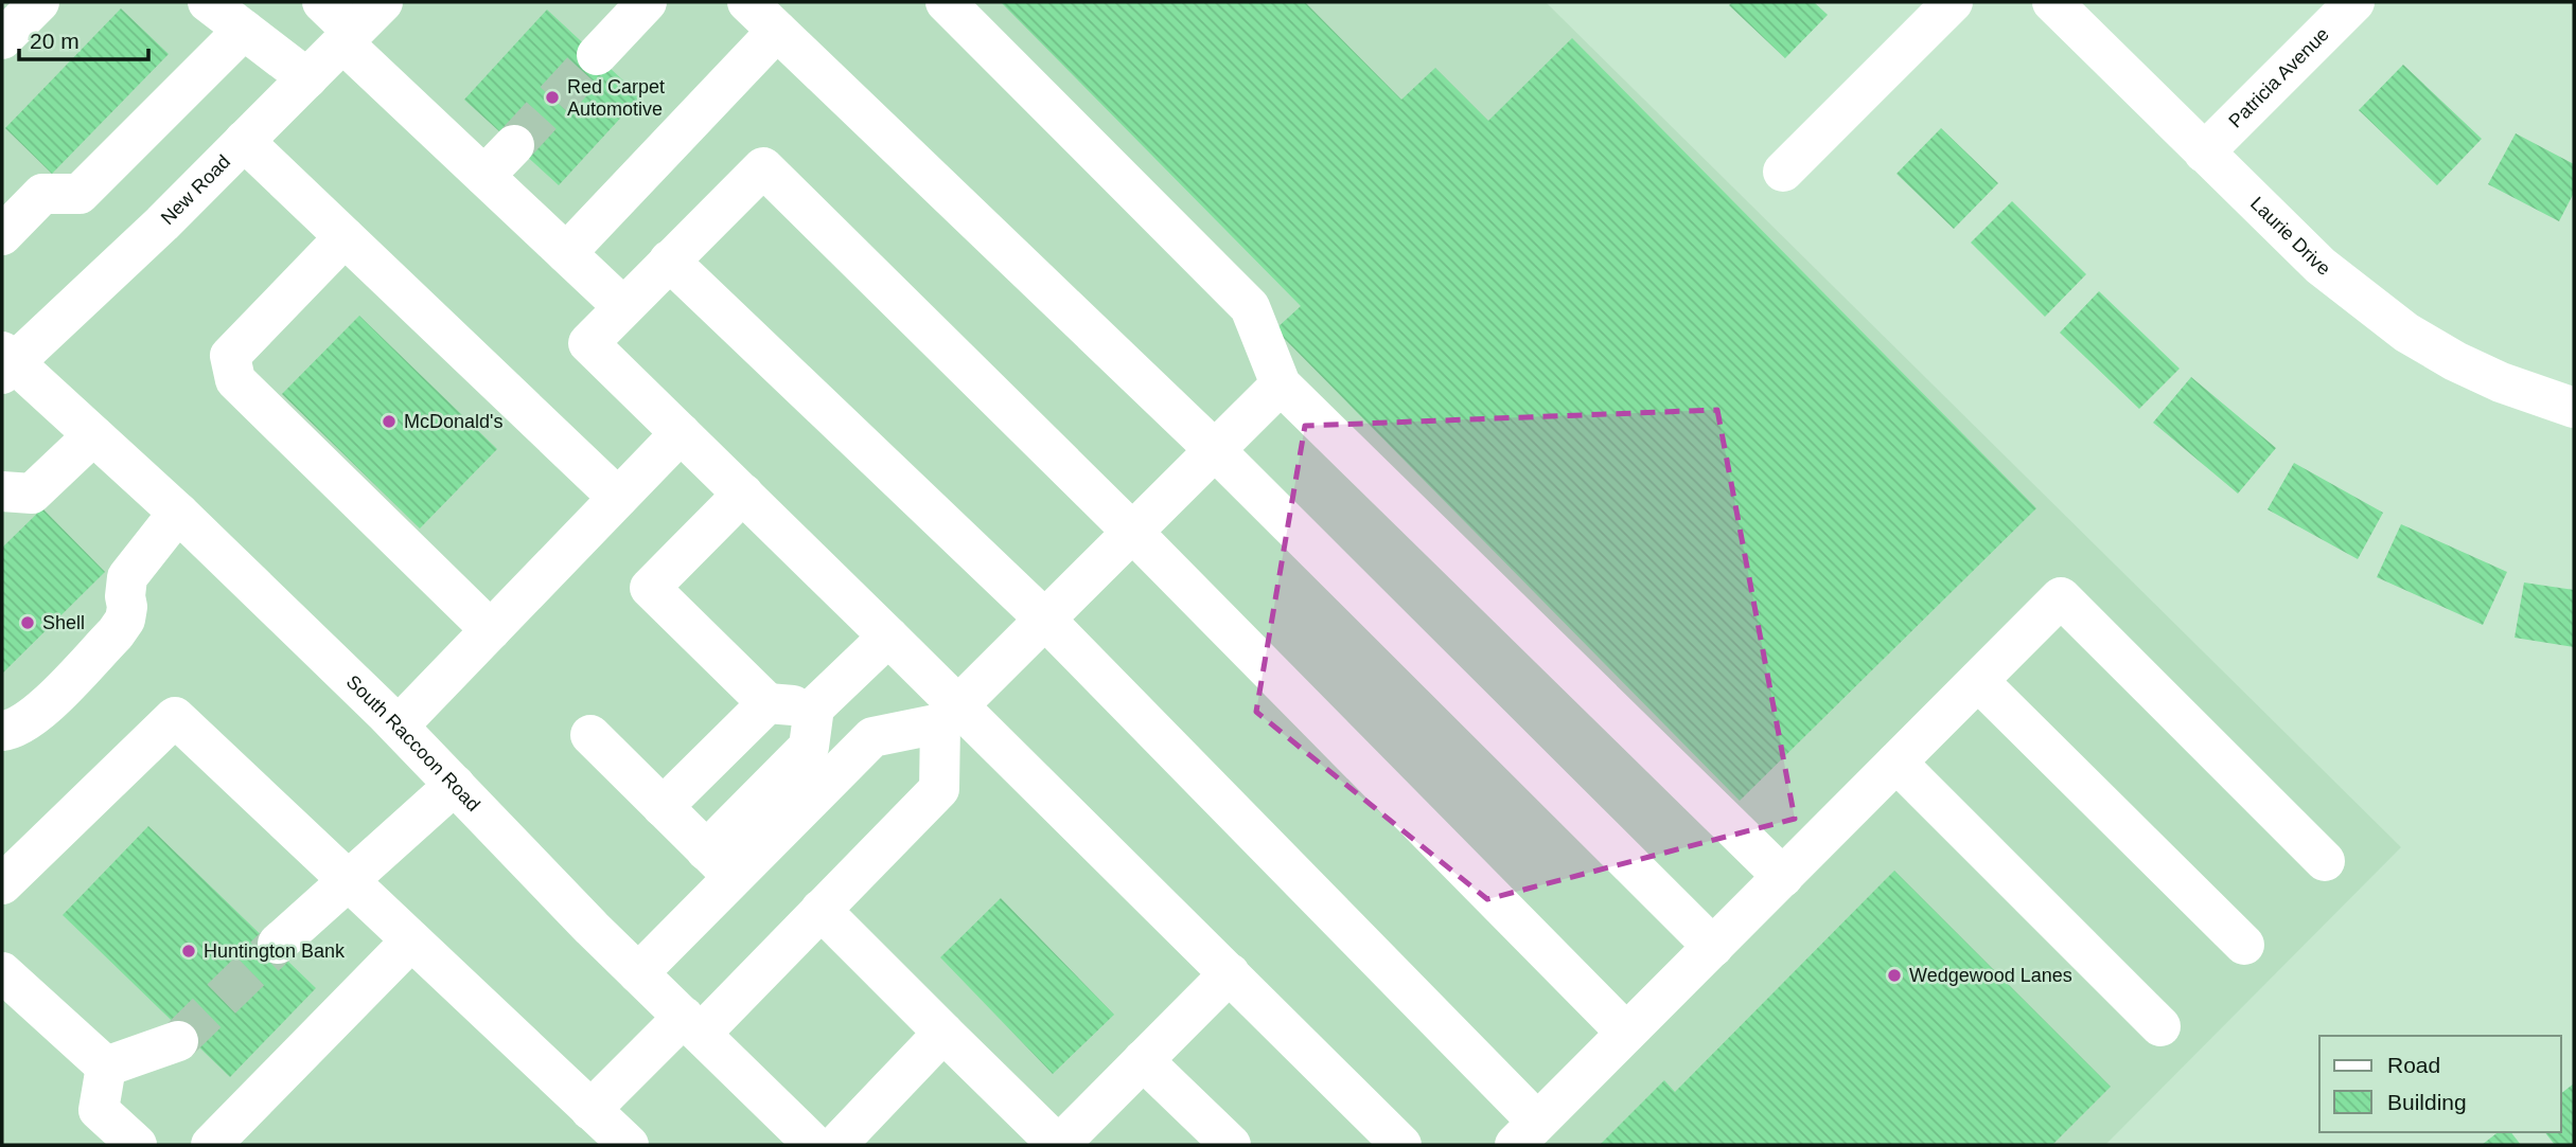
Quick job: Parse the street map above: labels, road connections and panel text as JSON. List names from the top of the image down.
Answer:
{
  "streets": {
    "street": [
      "Patricia Avenue",
      "New Road",
      "Laurie Drive",
      "South Raccoon Road"
    ]
  },
  "crossings": [
    ["Patricia Avenue", "Laurie Drive"],
    ["New Road", "South Raccoon Road"]
  ],
  "places": [
    "Red Carpet Automotive",
    "McDonald's",
    "Shell",
    "Huntington Bank",
    "Wedgewood Lanes"
  ],
  "legend": ["Road", "Building"],
  "scale_bar": "20 m"
}
